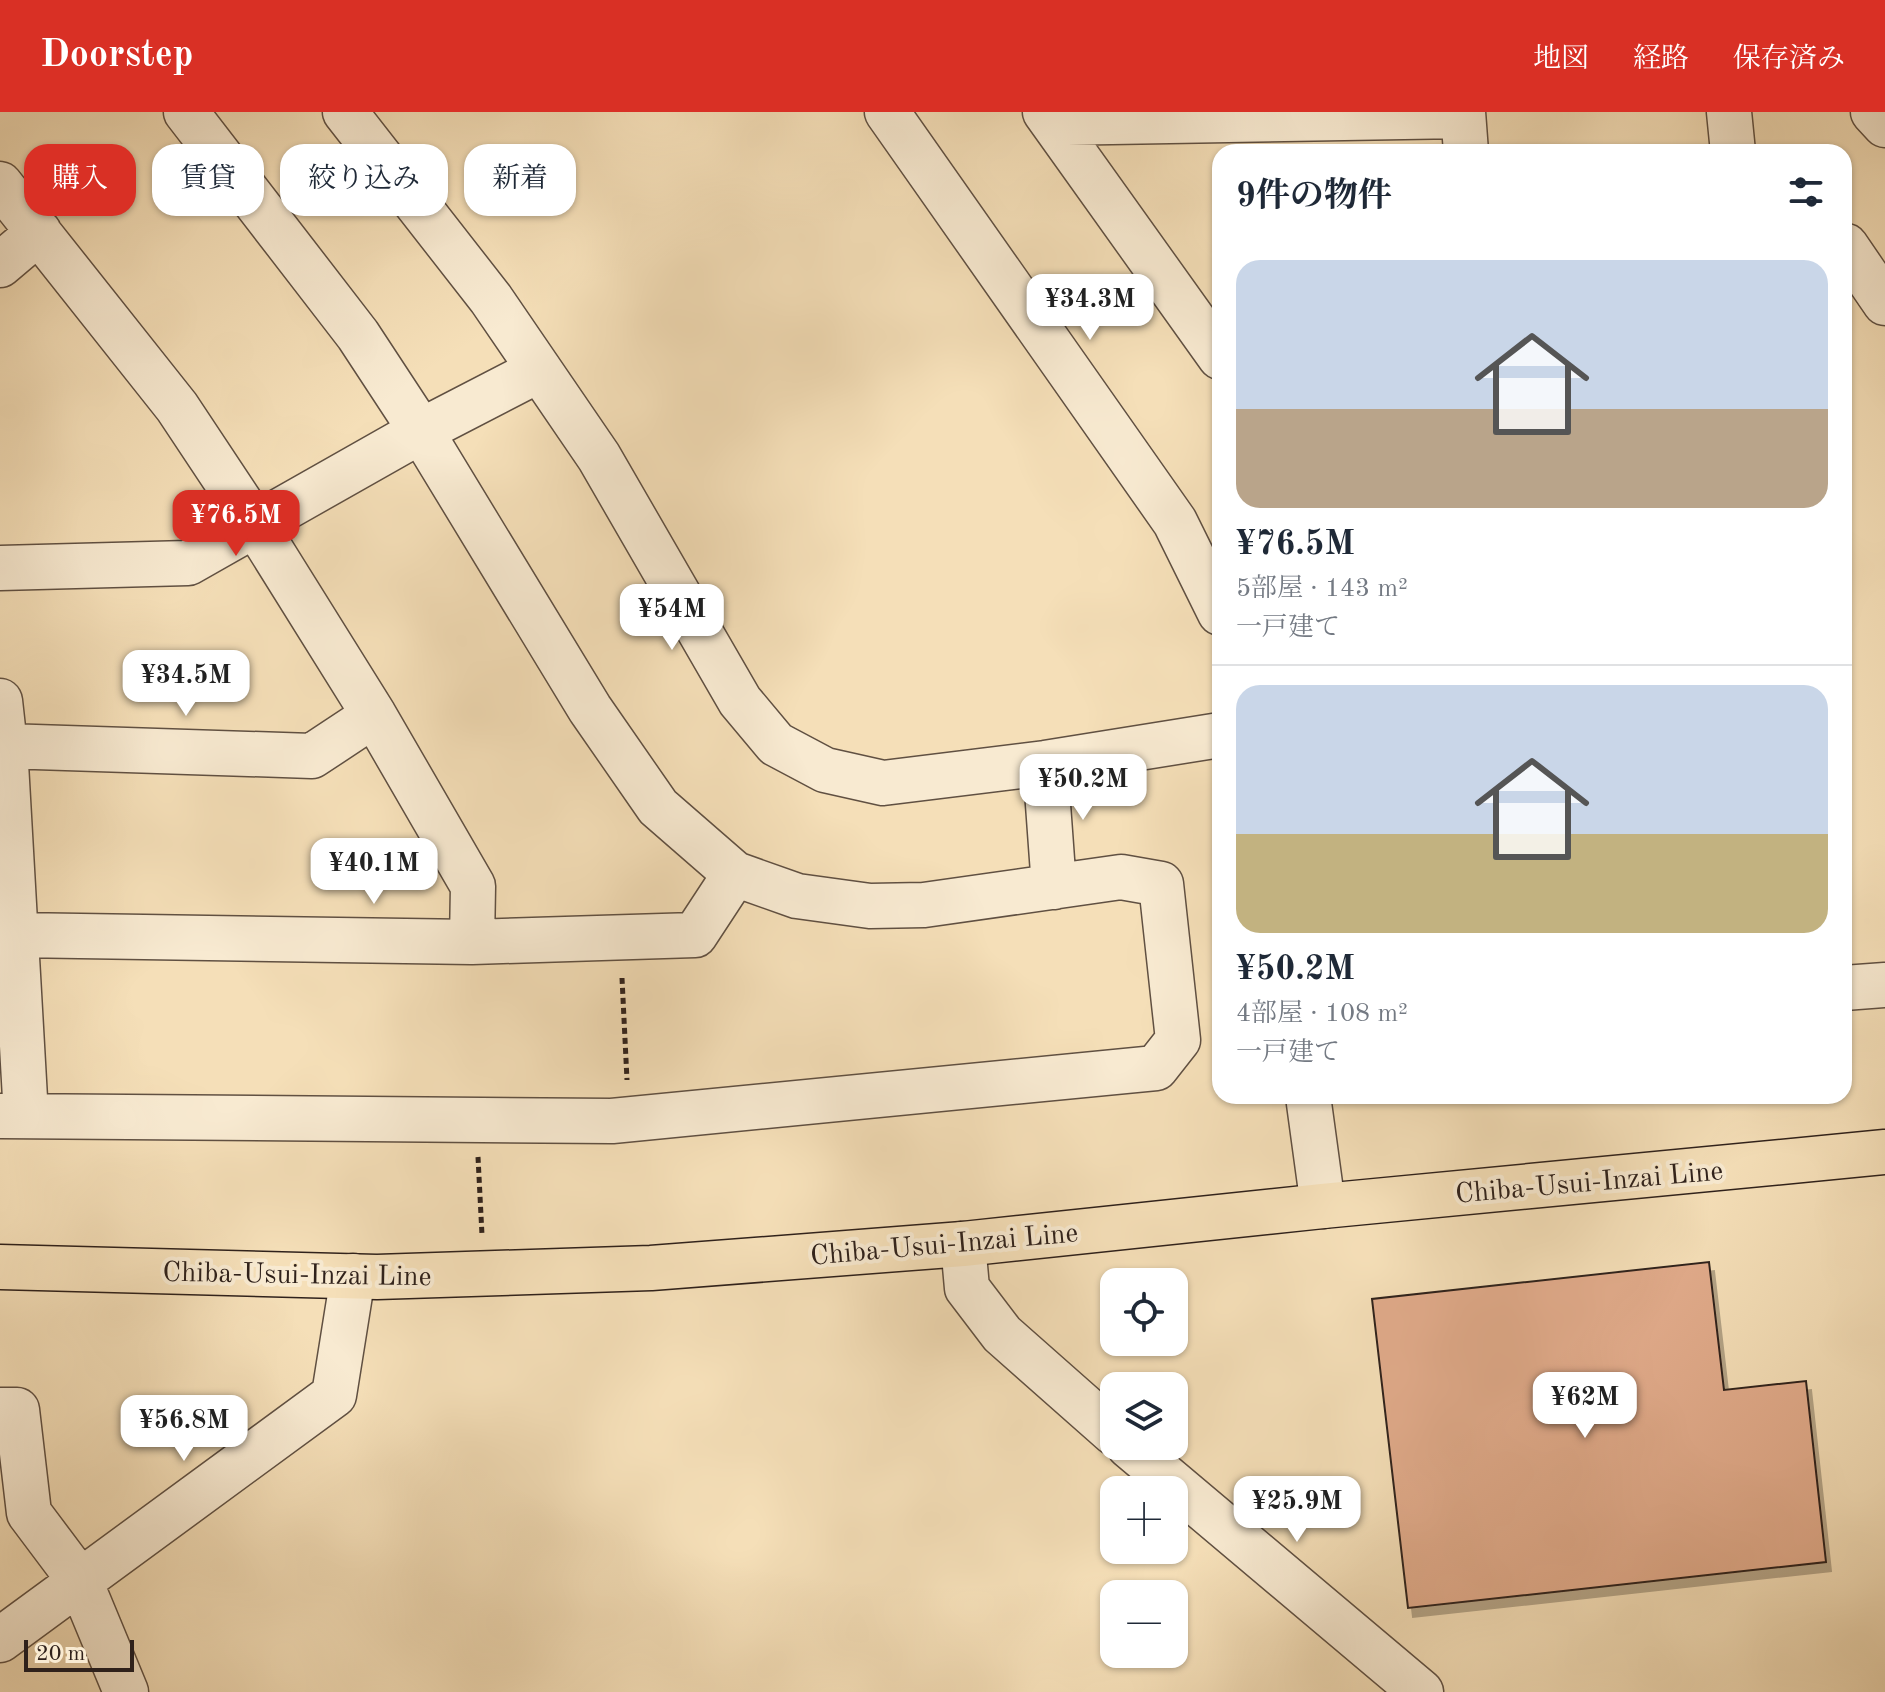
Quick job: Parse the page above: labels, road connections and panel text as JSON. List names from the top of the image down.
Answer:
{
  "streets": {
    "main road": ["Chiba-Usui-Inzai Line"]
  },
  "scale_bar": "20 m",
  "page": {
    "header": "Doorstep",
    "nav": ["地図", "経路", "保存済み"],
    "chip": [
      "購入",
      "賃貸",
      "絞り込み",
      "新着"
    ],
    "heading": "9件の物件",
    "list": [
      {
        "name": "¥76.5M",
        "note": "5部屋 · 143 m² · 一戸建て"
      },
      {
        "name": "¥50.2M",
        "note": "4部屋 · 108 m² · 一戸建て"
      }
    ],
    "price": [
      "¥34.3M",
      "¥76.5M",
      "¥54M",
      "¥34.5M",
      "¥50.2M",
      "¥40.1M",
      "¥62M",
      "¥56.8M",
      "¥25.9M"
    ],
    "map_buttons": ["+", "−"],
    "scale": "20 m"
  }
}
